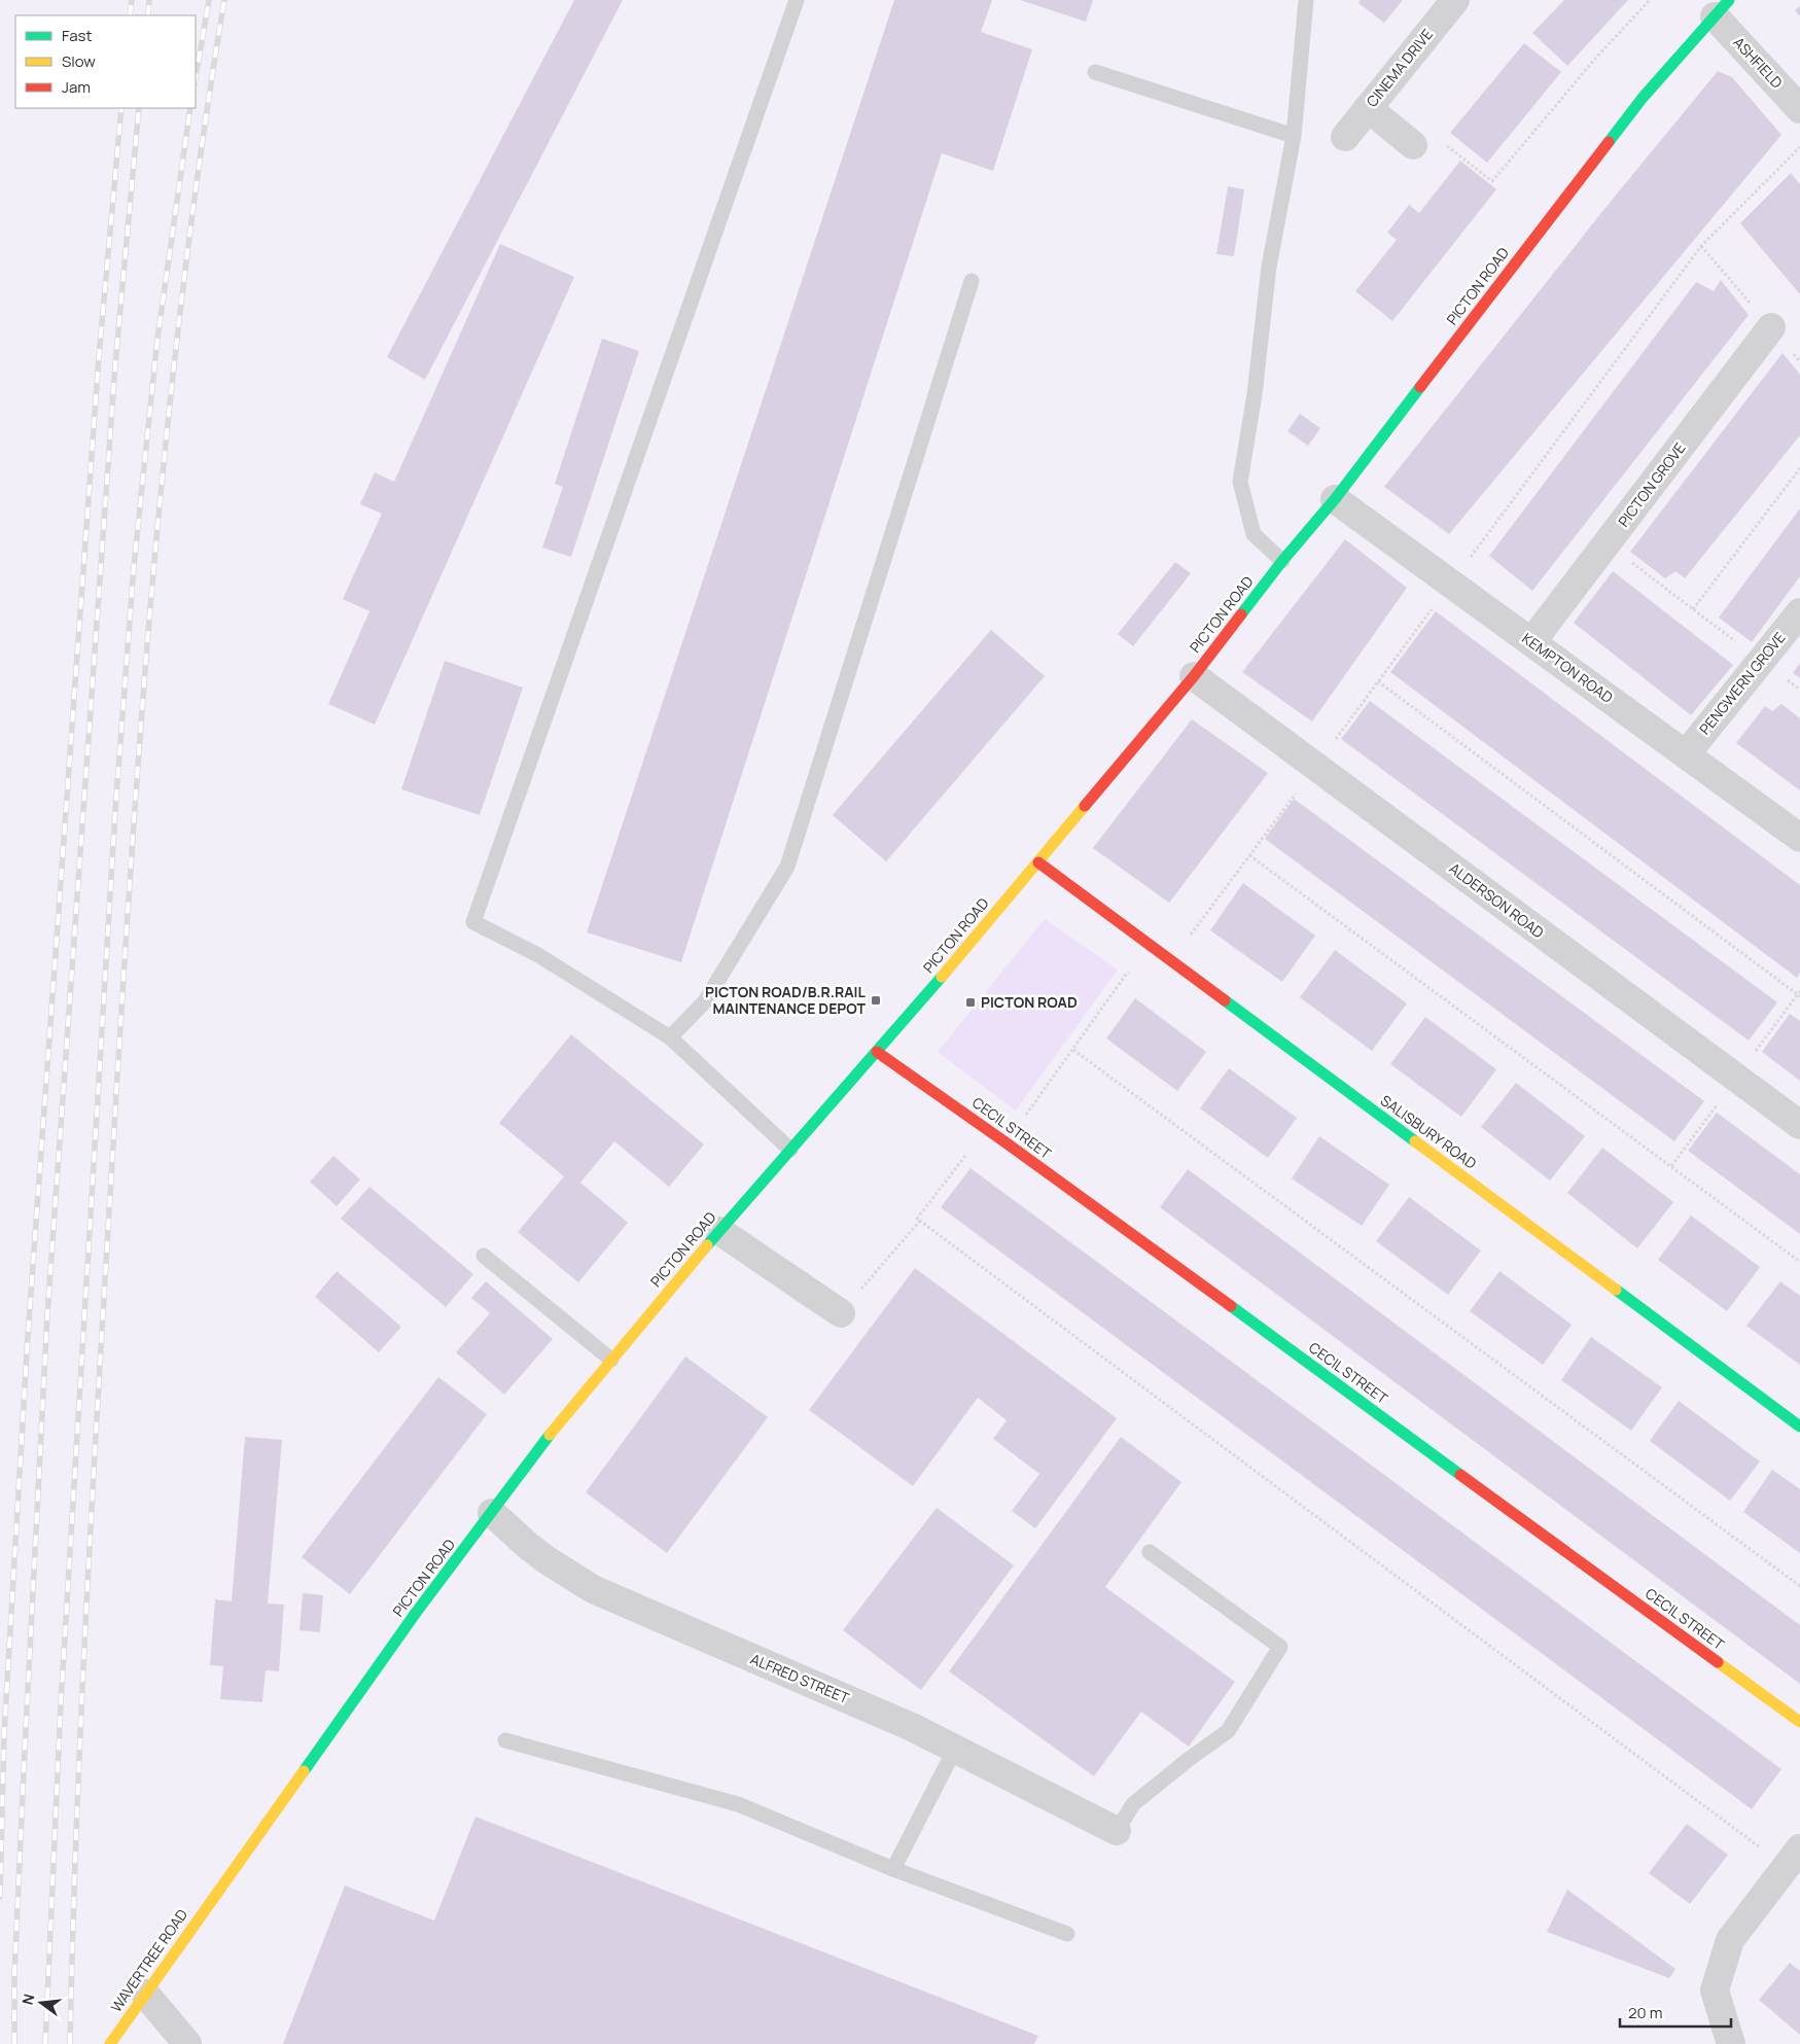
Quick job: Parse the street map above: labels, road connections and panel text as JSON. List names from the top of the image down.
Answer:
{
  "streets": {
    "main road": [
      "PICTON ROAD",
      "CECIL STREET",
      "SALISBURY ROAD",
      "WAVERTREE ROAD"
    ],
    "street": [
      "ASHFIELD",
      "CINEMA DRIVE",
      "PICTON GROVE",
      "KEMPTON ROAD",
      "PENGWERN GROVE",
      "ALDERSON ROAD",
      "ALFRED STREET"
    ]
  },
  "crossings": [
    ["ASHFIELD", "PICTON ROAD"],
    ["PICTON ROAD", "KEMPTON ROAD"],
    ["PICTON ROAD", "ALDERSON ROAD"],
    ["PICTON ROAD", "CECIL STREET"],
    ["PICTON ROAD", "SALISBURY ROAD"],
    ["PICTON ROAD", "ALFRED STREET"],
    ["PICTON ROAD", "WAVERTREE ROAD"],
    ["PICTON GROVE", "KEMPTON ROAD"],
    ["KEMPTON ROAD", "PENGWERN GROVE"]
  ],
  "places": {
    "transit": ["PICTON ROAD/B.R.RAIL MAINTENANCE DEPOT", "PICTON ROAD"]
  },
  "legend": ["Fast", "Slow", "Jam"],
  "scale_bar": "20 m",
  "north": "left"
}
